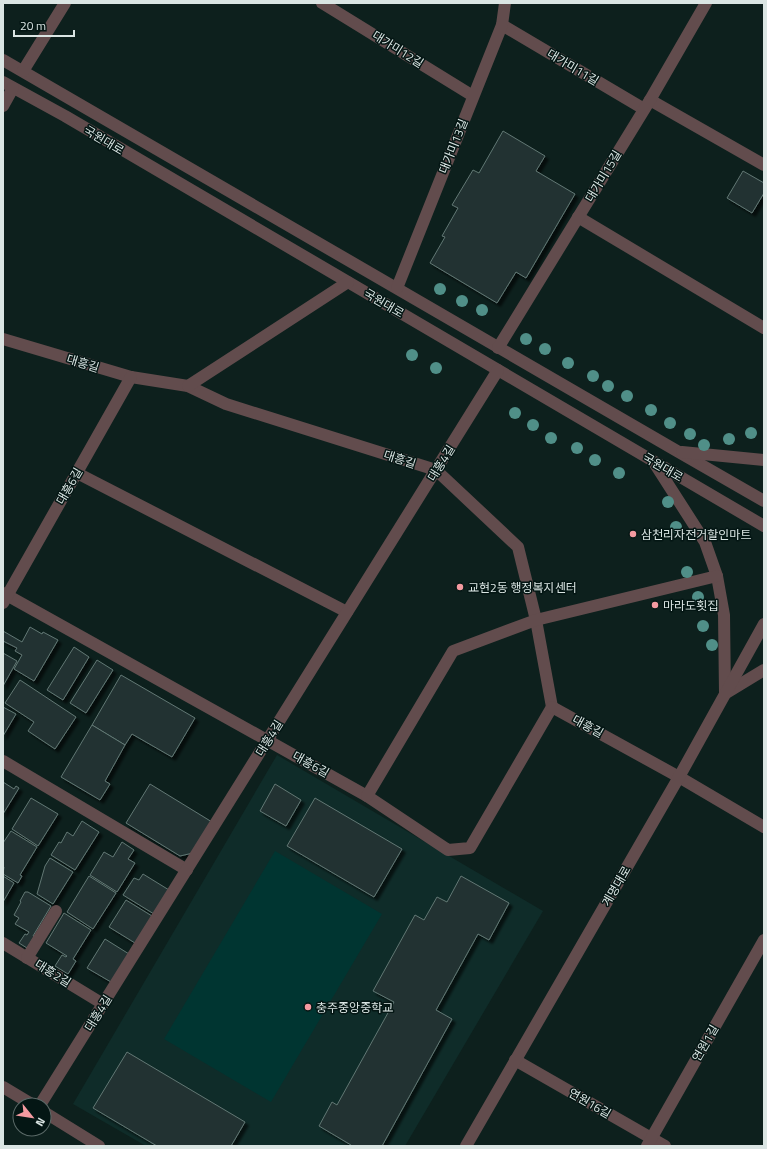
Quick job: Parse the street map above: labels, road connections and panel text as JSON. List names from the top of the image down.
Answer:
{
  "streets": {
    "street": [
      "대가미12길",
      "대가미11길",
      "국원대로",
      "대가미13길",
      "대가미15길",
      "대흥길",
      "대흥4길",
      "대흥6길",
      "계명대로",
      "대흥2길",
      "연원1길",
      "연원16길"
    ]
  },
  "crossings": [
    ["대가미12길", "대가미13길"],
    ["대가미11길", "대가미13길"],
    ["대가미11길", "대가미15길"],
    ["국원대로", "대가미13길"],
    ["국원대로", "대가미15길"],
    ["국원대로", "대흥4길"],
    ["대흥길", "대흥4길"],
    ["대흥길", "대흥6길"],
    ["대흥길", "계명대로"],
    ["대흥4길", "대흥6길"],
    ["대흥4길", "대흥2길"],
    ["계명대로", "연원16길"],
    ["연원1길", "연원16길"]
  ],
  "places": [
    "삼천리자전거할인마트",
    "교현2동 행정복지센터",
    "마라도횟집",
    "충주중앙중학교"
  ],
  "scale_bar": "20 m",
  "north": "bottom right"
}
